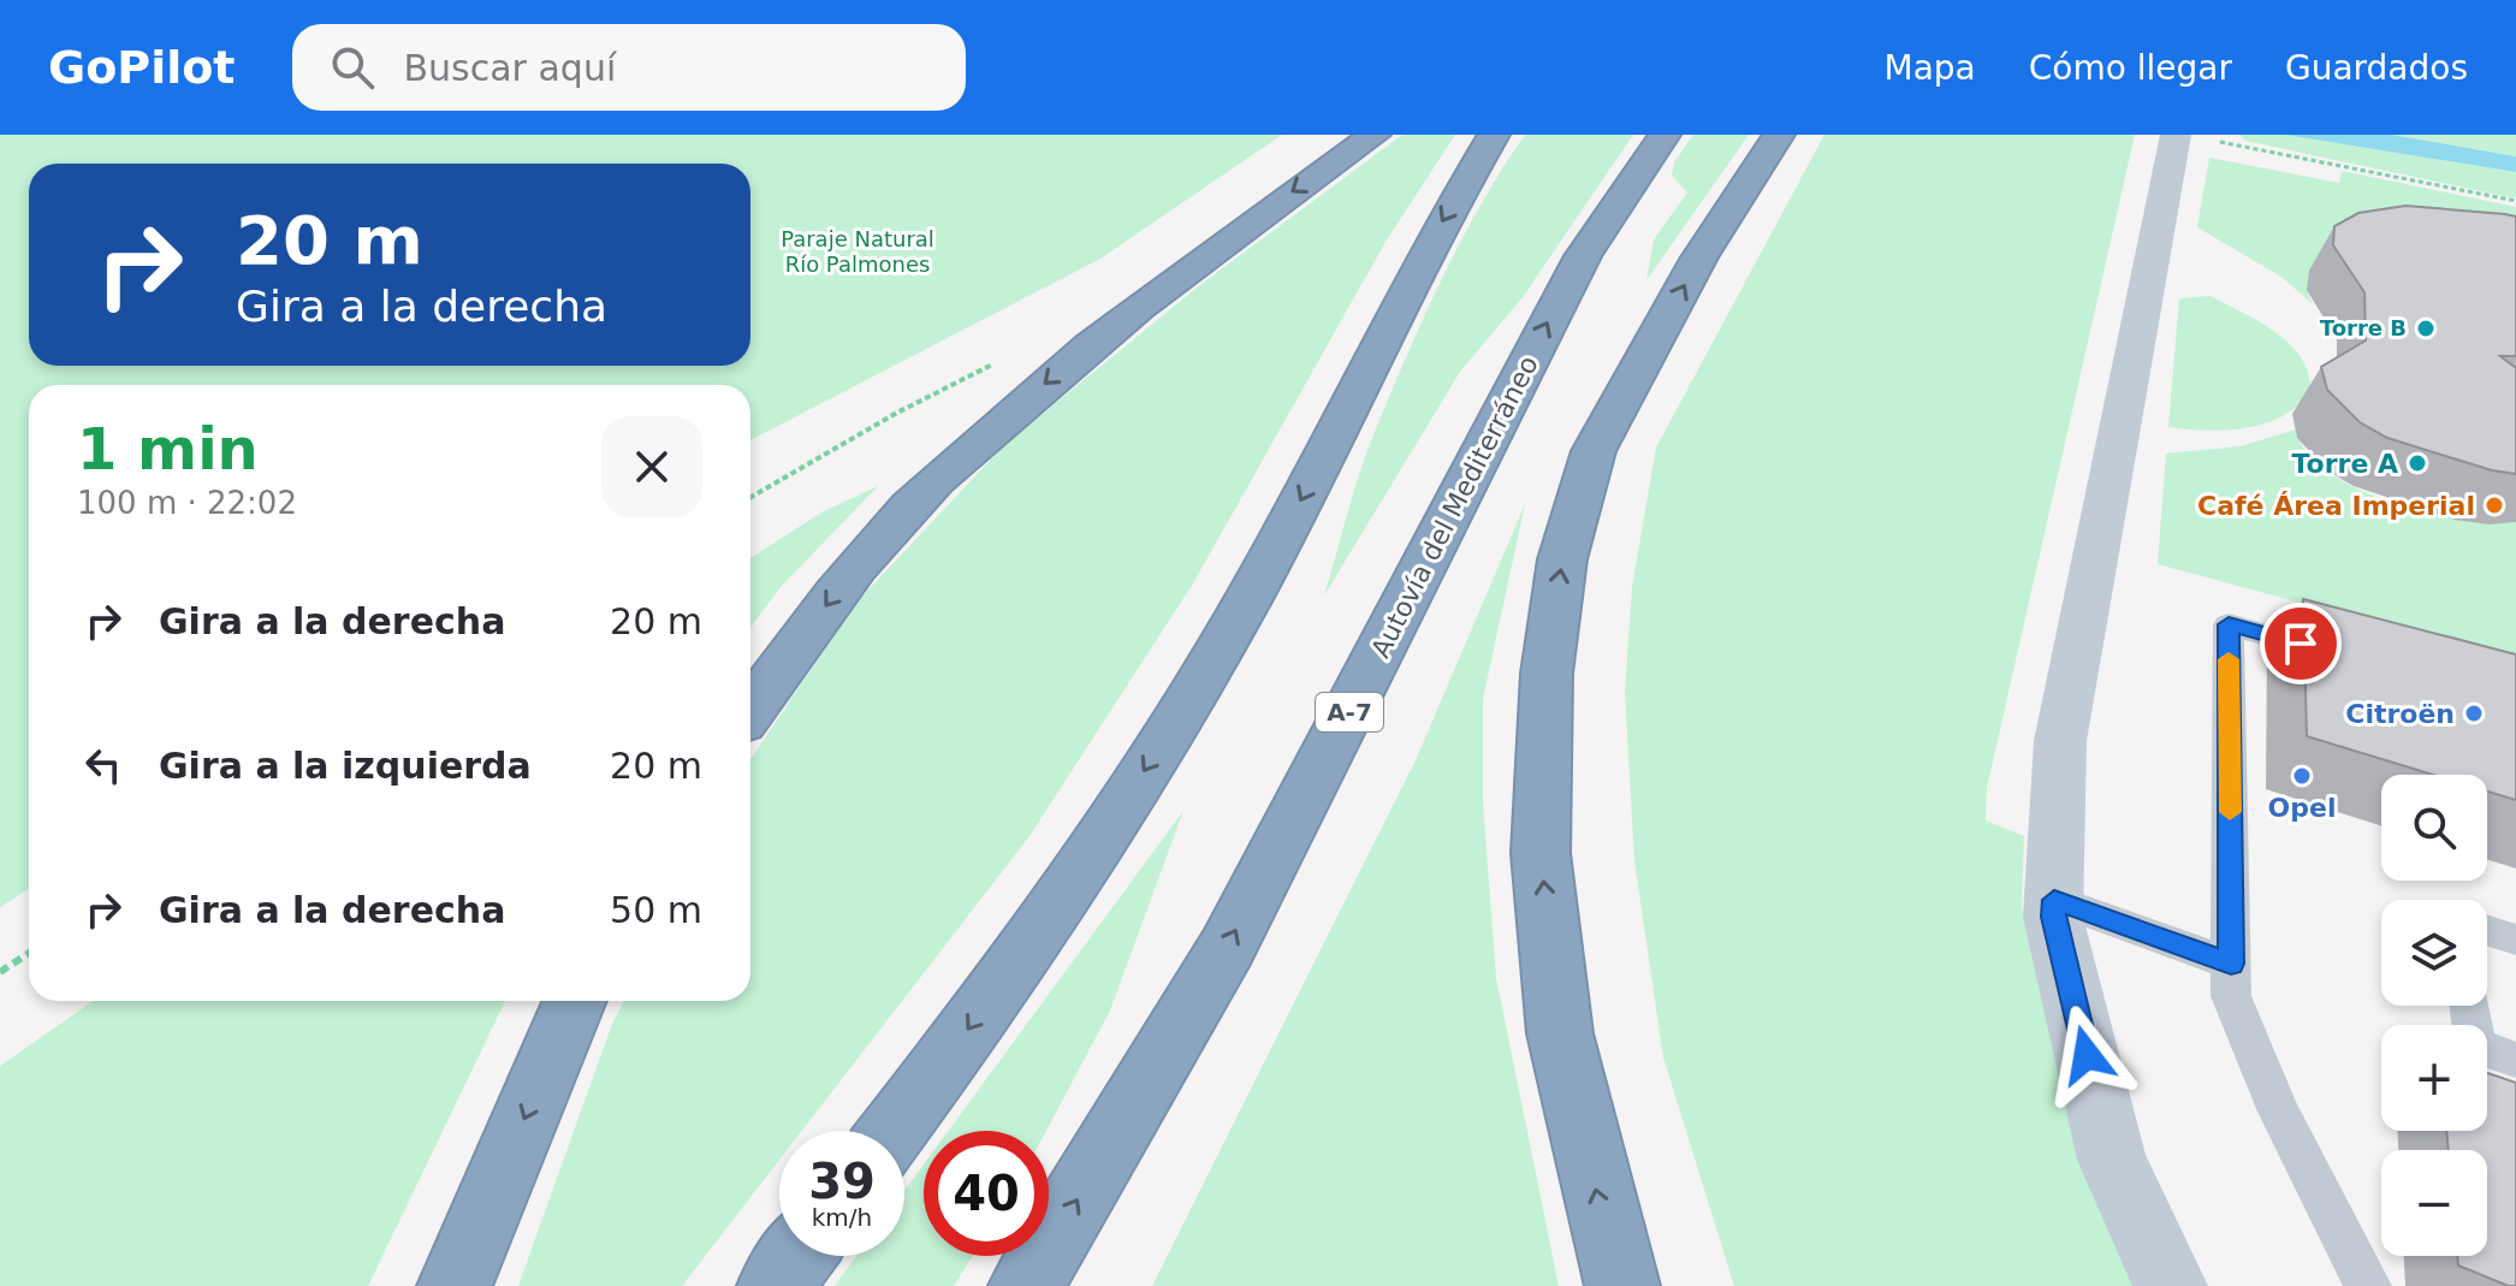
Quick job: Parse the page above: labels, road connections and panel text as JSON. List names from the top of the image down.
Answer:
{
  "streets": {
    "highway": ["Autovía del Mediterráneo", "A-7"]
  },
  "parks": ["Paraje Natural Río Palmones"],
  "places": [
    "Torre B",
    "Torre A",
    "Café Área Imperial",
    "Citroën",
    "Opel"
  ],
  "page": {
    "header": "GoPilot",
    "search": "Buscar aquí",
    "nav": ["Mapa", "Cómo llegar", "Guardados"],
    "turn": ["20 m", "Gira a la derecha"],
    "heading": ["1 min", "100 m · 22:02"],
    "list": [
      {
        "name": "Gira a la derecha",
        "value": "20 m"
      },
      {
        "name": "Gira a la izquierda",
        "value": "20 m"
      },
      {
        "name": "Gira a la derecha",
        "value": "50 m"
      }
    ],
    "map_buttons": ["+", "−"],
    "speed": "39 km/h",
    "limit": "40"
  }
}
